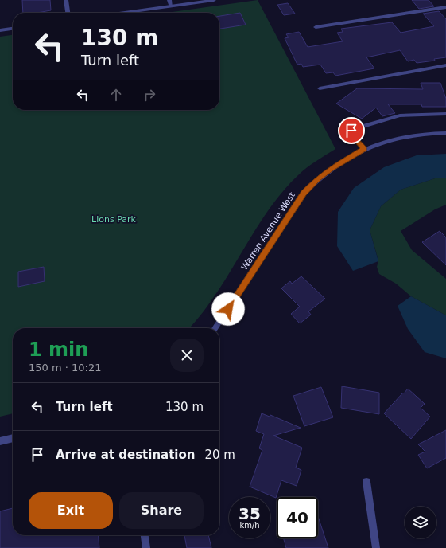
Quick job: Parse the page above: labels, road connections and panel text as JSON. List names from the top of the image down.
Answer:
{
  "streets": {
    "street": ["Warren Avenue West"]
  },
  "parks": ["Lions Park"],
  "page": {
    "turn": ["130 m", "Turn left"],
    "heading": ["1 min", "150 m · 10:21"],
    "list": [
      {
        "name": "Turn left",
        "value": "130 m"
      },
      {
        "name": "Arrive at destination",
        "value": "20 m"
      }
    ],
    "buttons": ["Exit", "Share"],
    "speed": "35 km/h",
    "limit": "40"
  }
}
